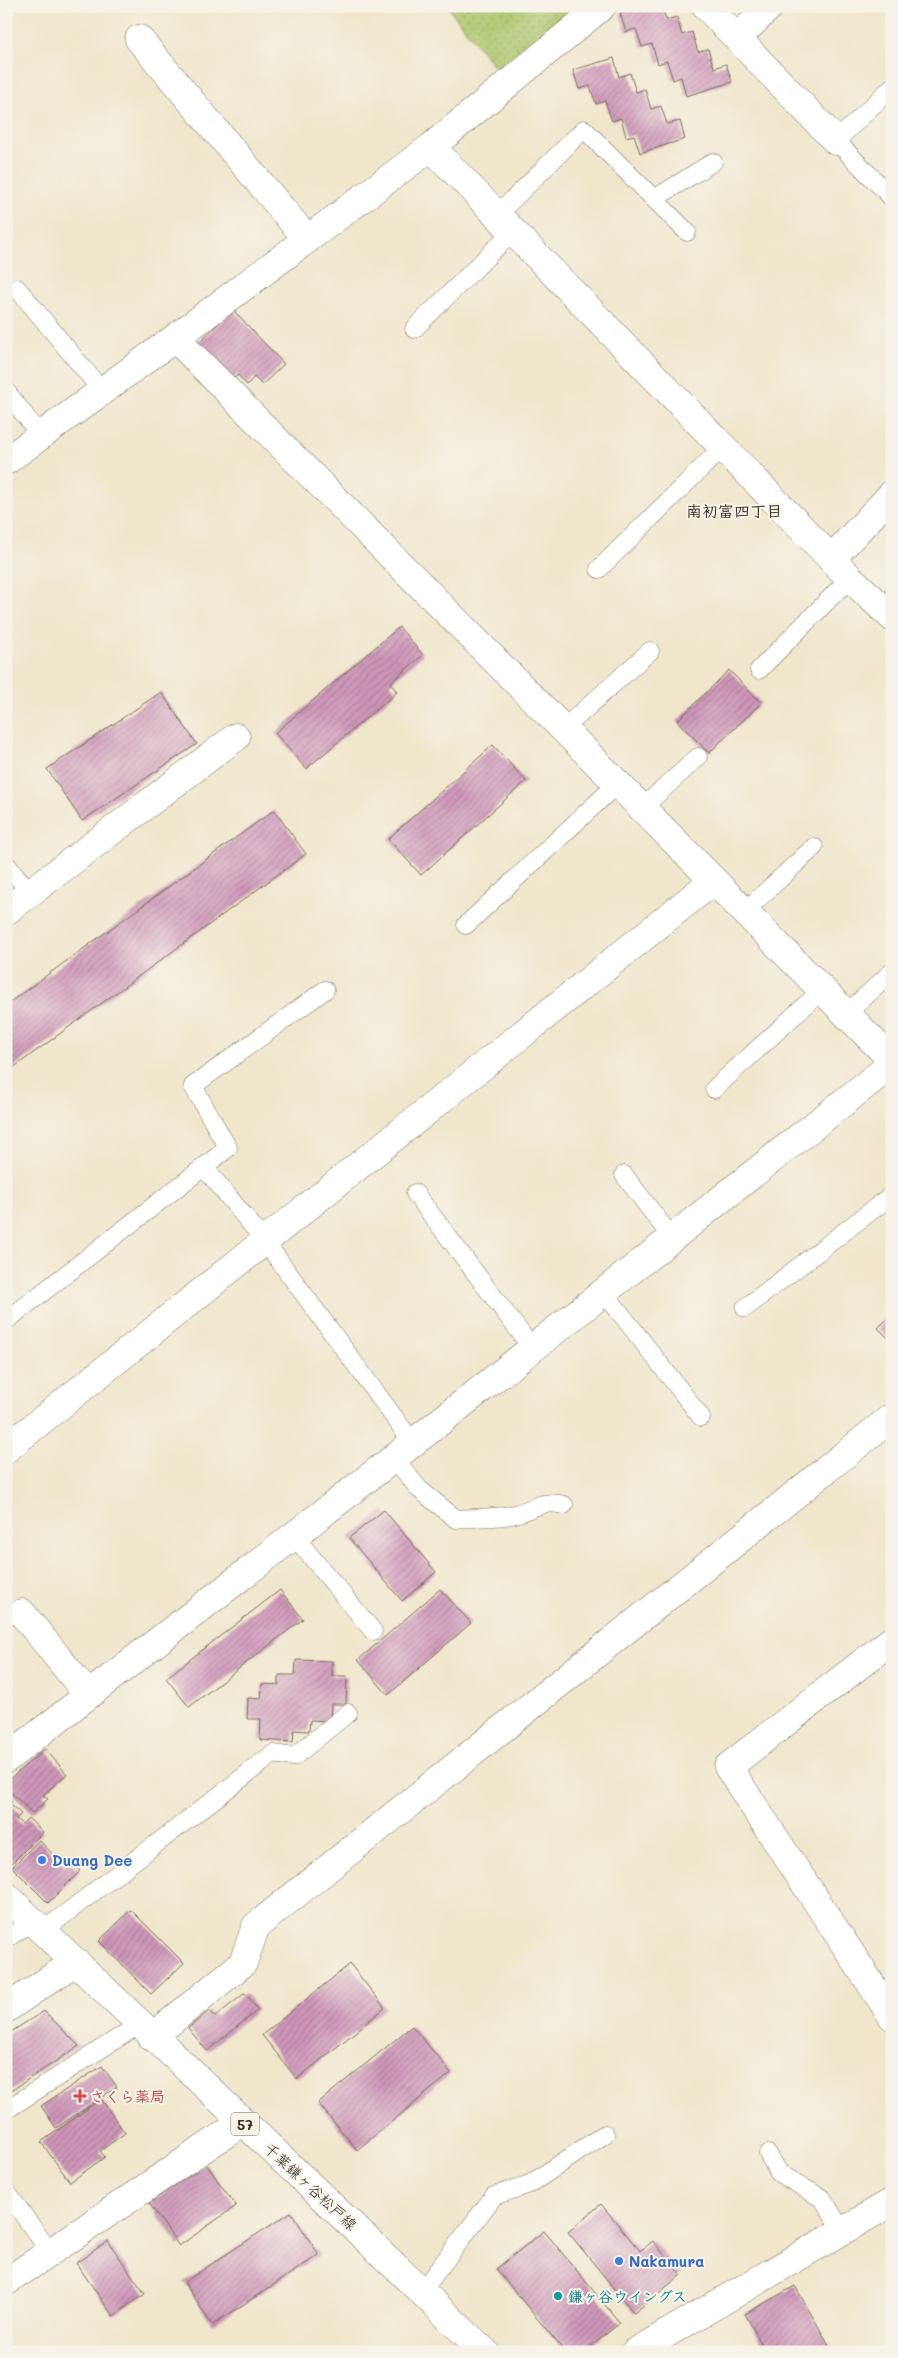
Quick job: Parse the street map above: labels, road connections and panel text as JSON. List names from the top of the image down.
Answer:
{
  "streets": {
    "street": ["57", "千葉鎌ヶ谷松戸線"]
  },
  "districts": ["南初富四丁目"],
  "places": {
    "other": ["Duang Dee", "Nakamura", "鎌ヶ谷ウイングス"],
    "health": ["さくら薬局"]
  }
}
